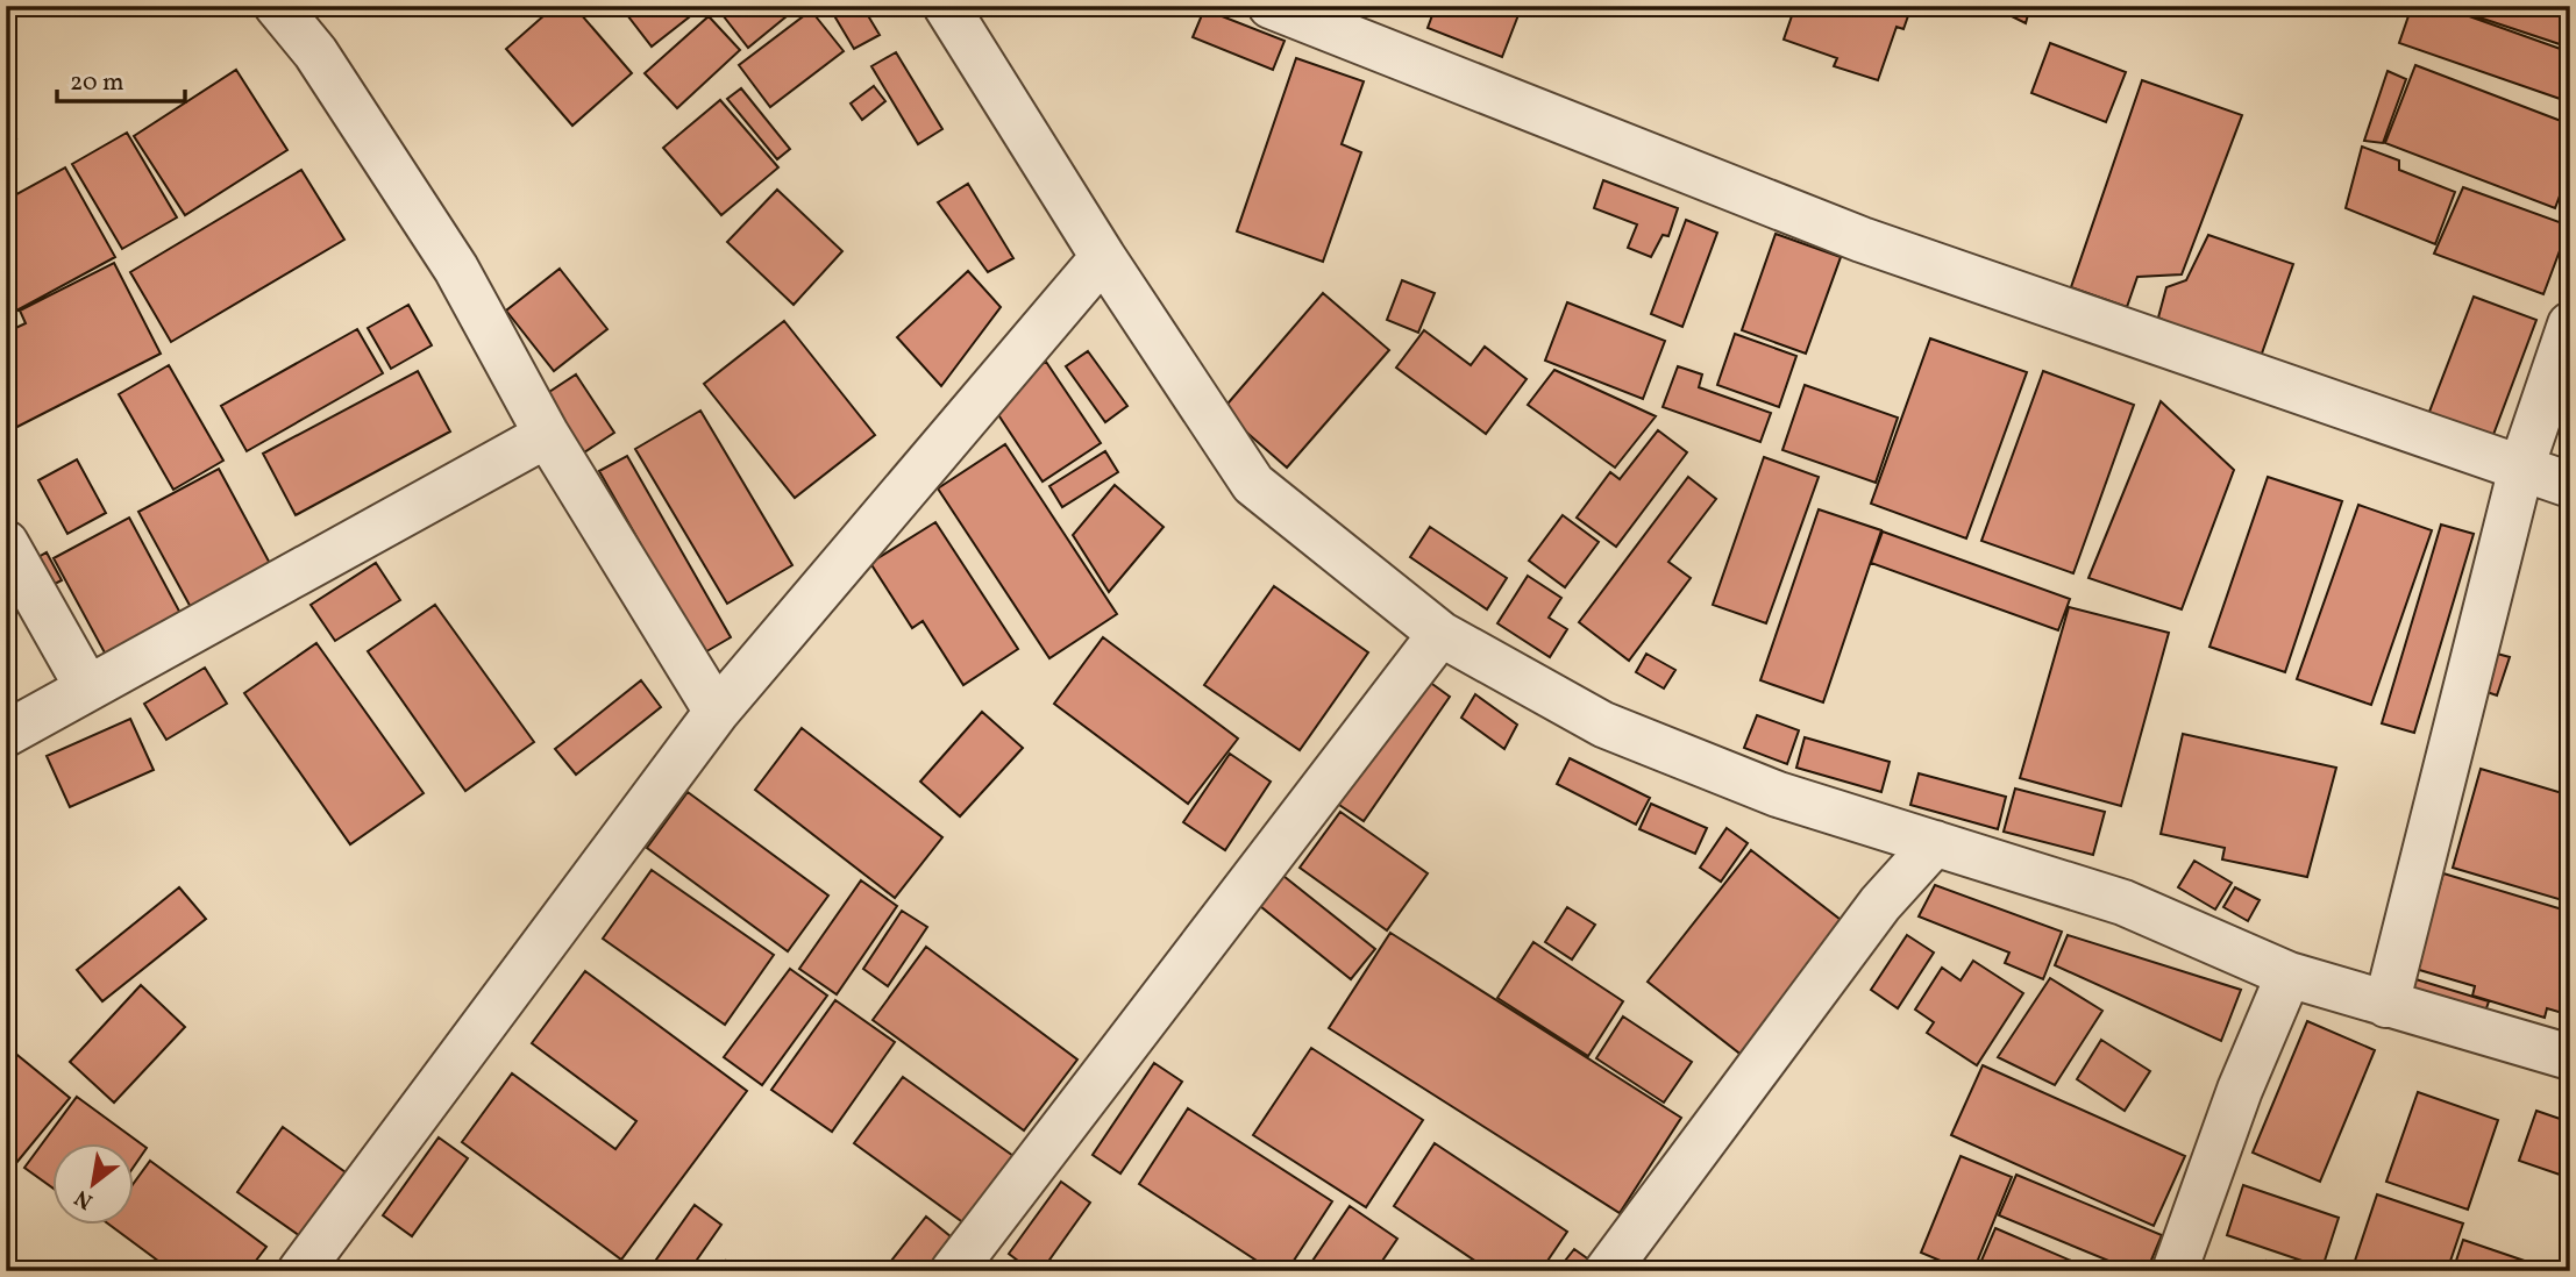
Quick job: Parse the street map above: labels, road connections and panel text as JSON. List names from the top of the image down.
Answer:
{
  "scale_bar": "20 m",
  "north": "bottom left"
}
